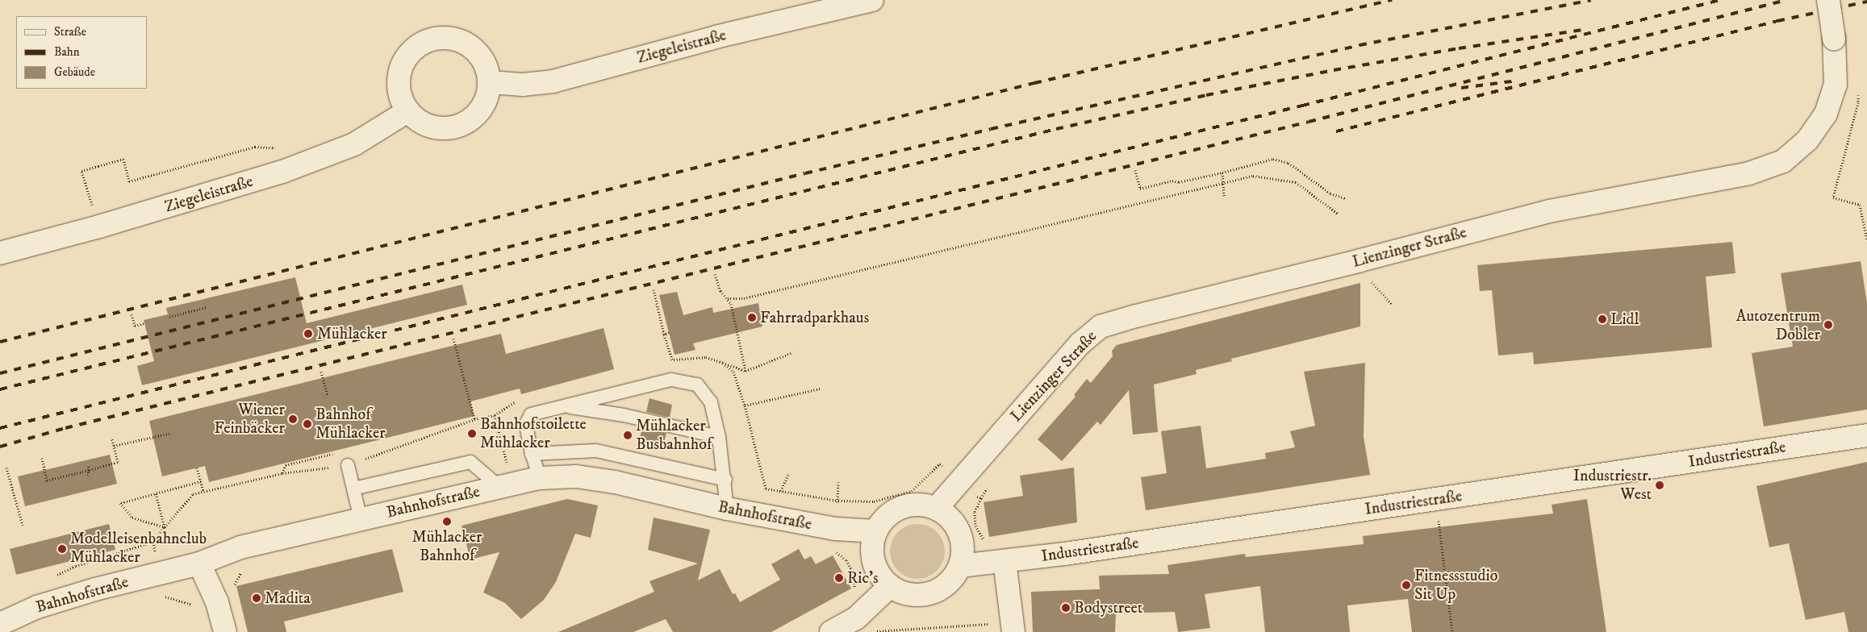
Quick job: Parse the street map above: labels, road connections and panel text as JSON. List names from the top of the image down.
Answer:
{
  "streets": {
    "street": [
      "Ziegeleistraße",
      "Lienzinger Straße",
      "Industriestraße",
      "Bahnhofstraße"
    ]
  },
  "crossings": [
    ["Lienzinger Straße", "Industriestraße"],
    ["Lienzinger Straße", "Bahnhofstraße"],
    ["Industriestraße", "Bahnhofstraße"]
  ],
  "places": [
    "Fahrradparkhaus",
    "Lidl",
    "Autozentrum Dobler",
    "Mühlacker",
    "Wiener Feinbäcker",
    "Bahnhof Mühlacker",
    "Bahnhofstoilette Mühlacker",
    "Mühlacker Busbahnhof",
    "Industriestr. West",
    "Mühlacker Bahnhof",
    "Modelleisenbahnclub Mühlacker",
    "Ric's",
    "Fitnessstudio Sit Up",
    "Madita",
    "Bodystreet"
  ],
  "legend": ["Straße", "Bahn", "Gebäude"]
}
